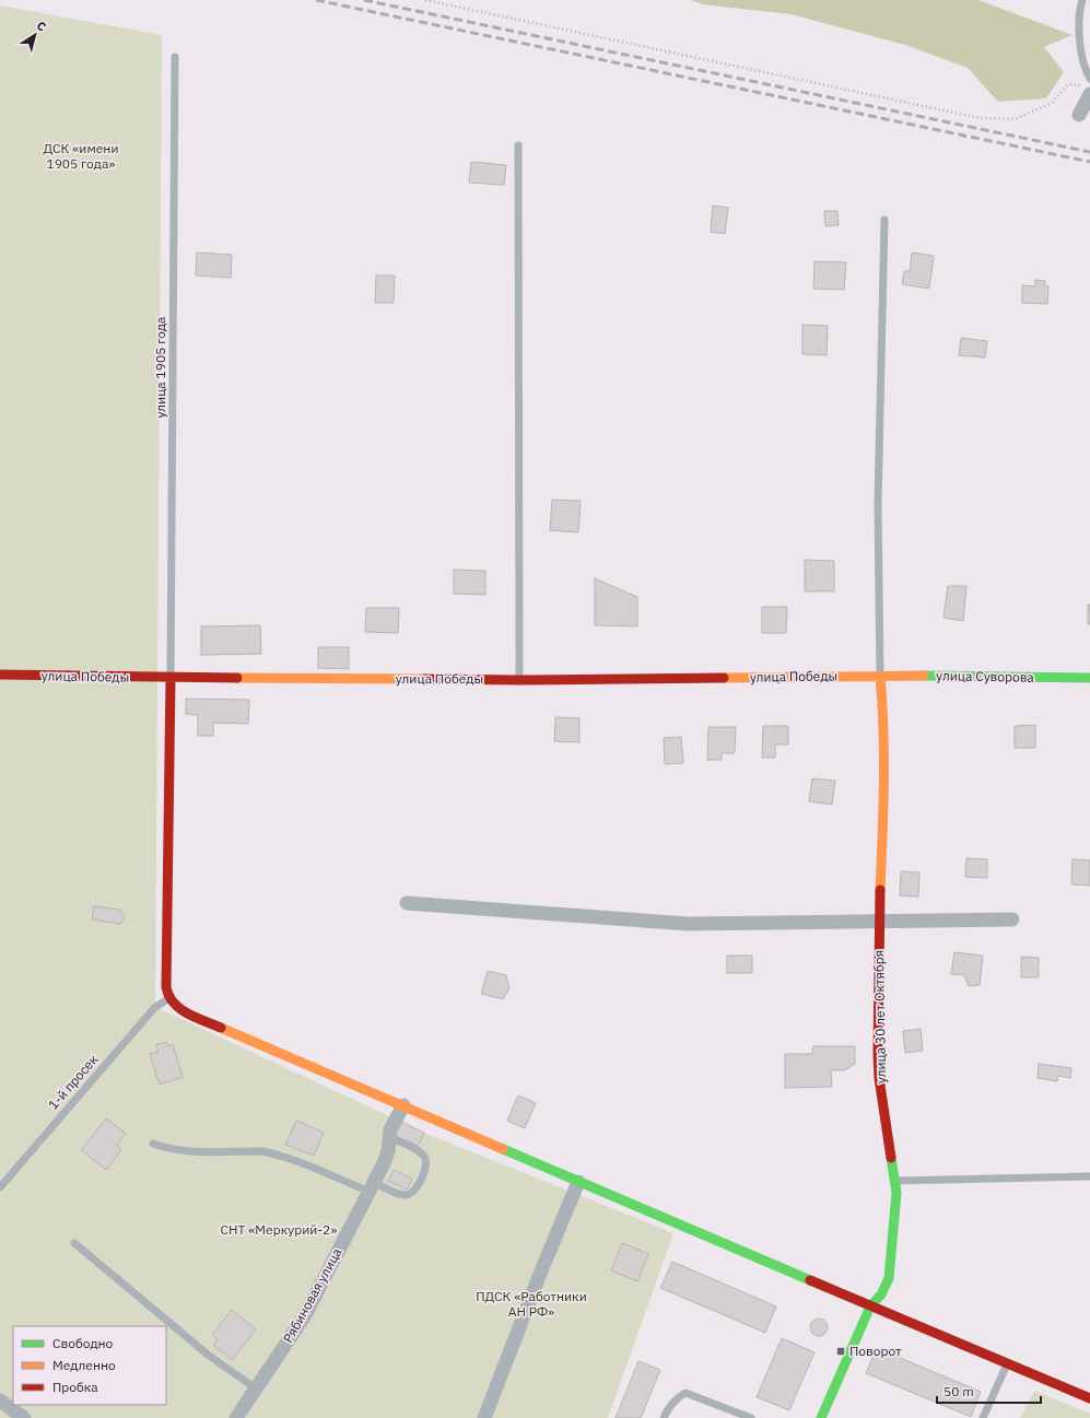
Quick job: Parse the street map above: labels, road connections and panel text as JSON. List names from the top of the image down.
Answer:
{
  "streets": {
    "street": [
      "улица Победы",
      "улица Суворова",
      "улица 30 лет Октября",
      "Рябиновая улица"
    ],
    "lane": ["улица 1905 года", "1-й просек"]
  },
  "crossings": [
    ["улица 1905 года", "улица Победы"],
    ["улица Победы", "улица Суворова"],
    ["улица Победы", "улица 30 лет Октября"],
    ["улица Суворова", "улица 30 лет Октября"]
  ],
  "parks": ["ДСК «имени 1905 года»", "СНТ «Меркурий-2»", "ПДСК «Работники АН РФ»"],
  "places": {
    "transit": ["Поворот"]
  },
  "legend": ["Свободно", "Медленно", "Пробка"],
  "scale_bar": "50 m",
  "north": "top right"
}
